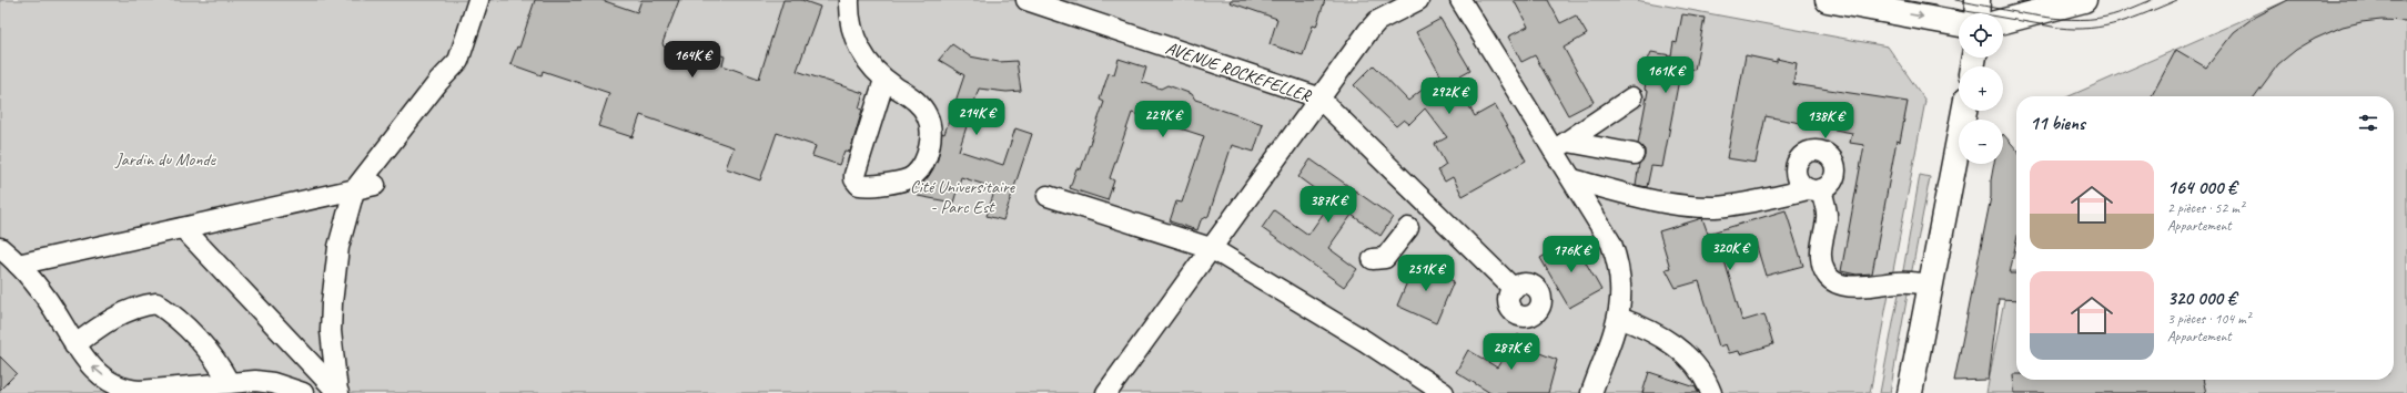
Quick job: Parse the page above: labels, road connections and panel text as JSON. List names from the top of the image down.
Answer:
{
  "streets": {
    "lane": ["AVENUE ROCKEFELLER"]
  },
  "parks": ["Jardin du Monde", "Cité Universitaire - Parc Est"],
  "page": {
    "map_buttons": ["+", "−"],
    "price": [
      "164K €",
      "161K €",
      "292K €",
      "214K €",
      "229K €",
      "138K €",
      "387K €",
      "320K €",
      "176K €",
      "251K €",
      "287K €"
    ],
    "heading": "11 biens",
    "list": [
      {
        "name": "164 000 €",
        "note": "2 pièces · 52 m² · Appartement"
      },
      {
        "name": "320 000 €",
        "note": "3 pièces · 104 m² · Appartement"
      }
    ]
  }
}
